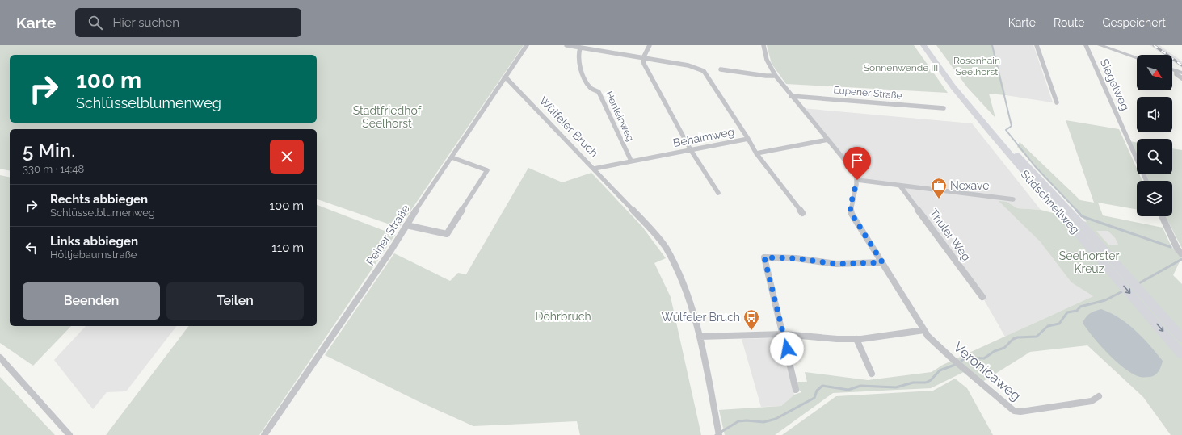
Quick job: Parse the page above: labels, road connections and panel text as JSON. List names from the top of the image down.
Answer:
{
  "streets": {
    "highway": ["Südschnellweg"],
    "street": [
      "Siegelweg",
      "Eupener Straße",
      "Henleinweg",
      "Wülfeler Bruch",
      "Behaimweg",
      "Peiner Straße",
      "Thuler Weg",
      "Veronicaweg"
    ]
  },
  "crossings": [
    ["Henleinweg", "Behaimweg"],
    ["Wülfeler Bruch", "Behaimweg"],
    ["Wülfeler Bruch", "Peiner Straße"]
  ],
  "parks": [
    "Rosenhain Seelhorst",
    "Sonnenwende III",
    "Stadtfriedhof Seelhorst",
    "Seelhorster Kreuz",
    "Döhrbruch"
  ],
  "places": {
    "office": ["Nexave"],
    "bus stop": ["Wülfeler Bruch"]
  },
  "north": "bottom right",
  "page": {
    "header": "Karte",
    "search": "Hier suchen",
    "nav": ["Karte", "Route", "Gespeichert"],
    "turn": ["100 m", "Schlüsselblumenweg"],
    "heading": ["5 Min.", "330 m · 14:48"],
    "list": [
      {
        "name": "Rechts abbiegen",
        "note": "Schlüsselblumenweg",
        "value": "100 m"
      },
      {
        "name": "Links abbiegen",
        "note": "Höltjebaumstraße",
        "value": "110 m"
      }
    ],
    "buttons": ["Beenden", "Teilen"]
  }
}
